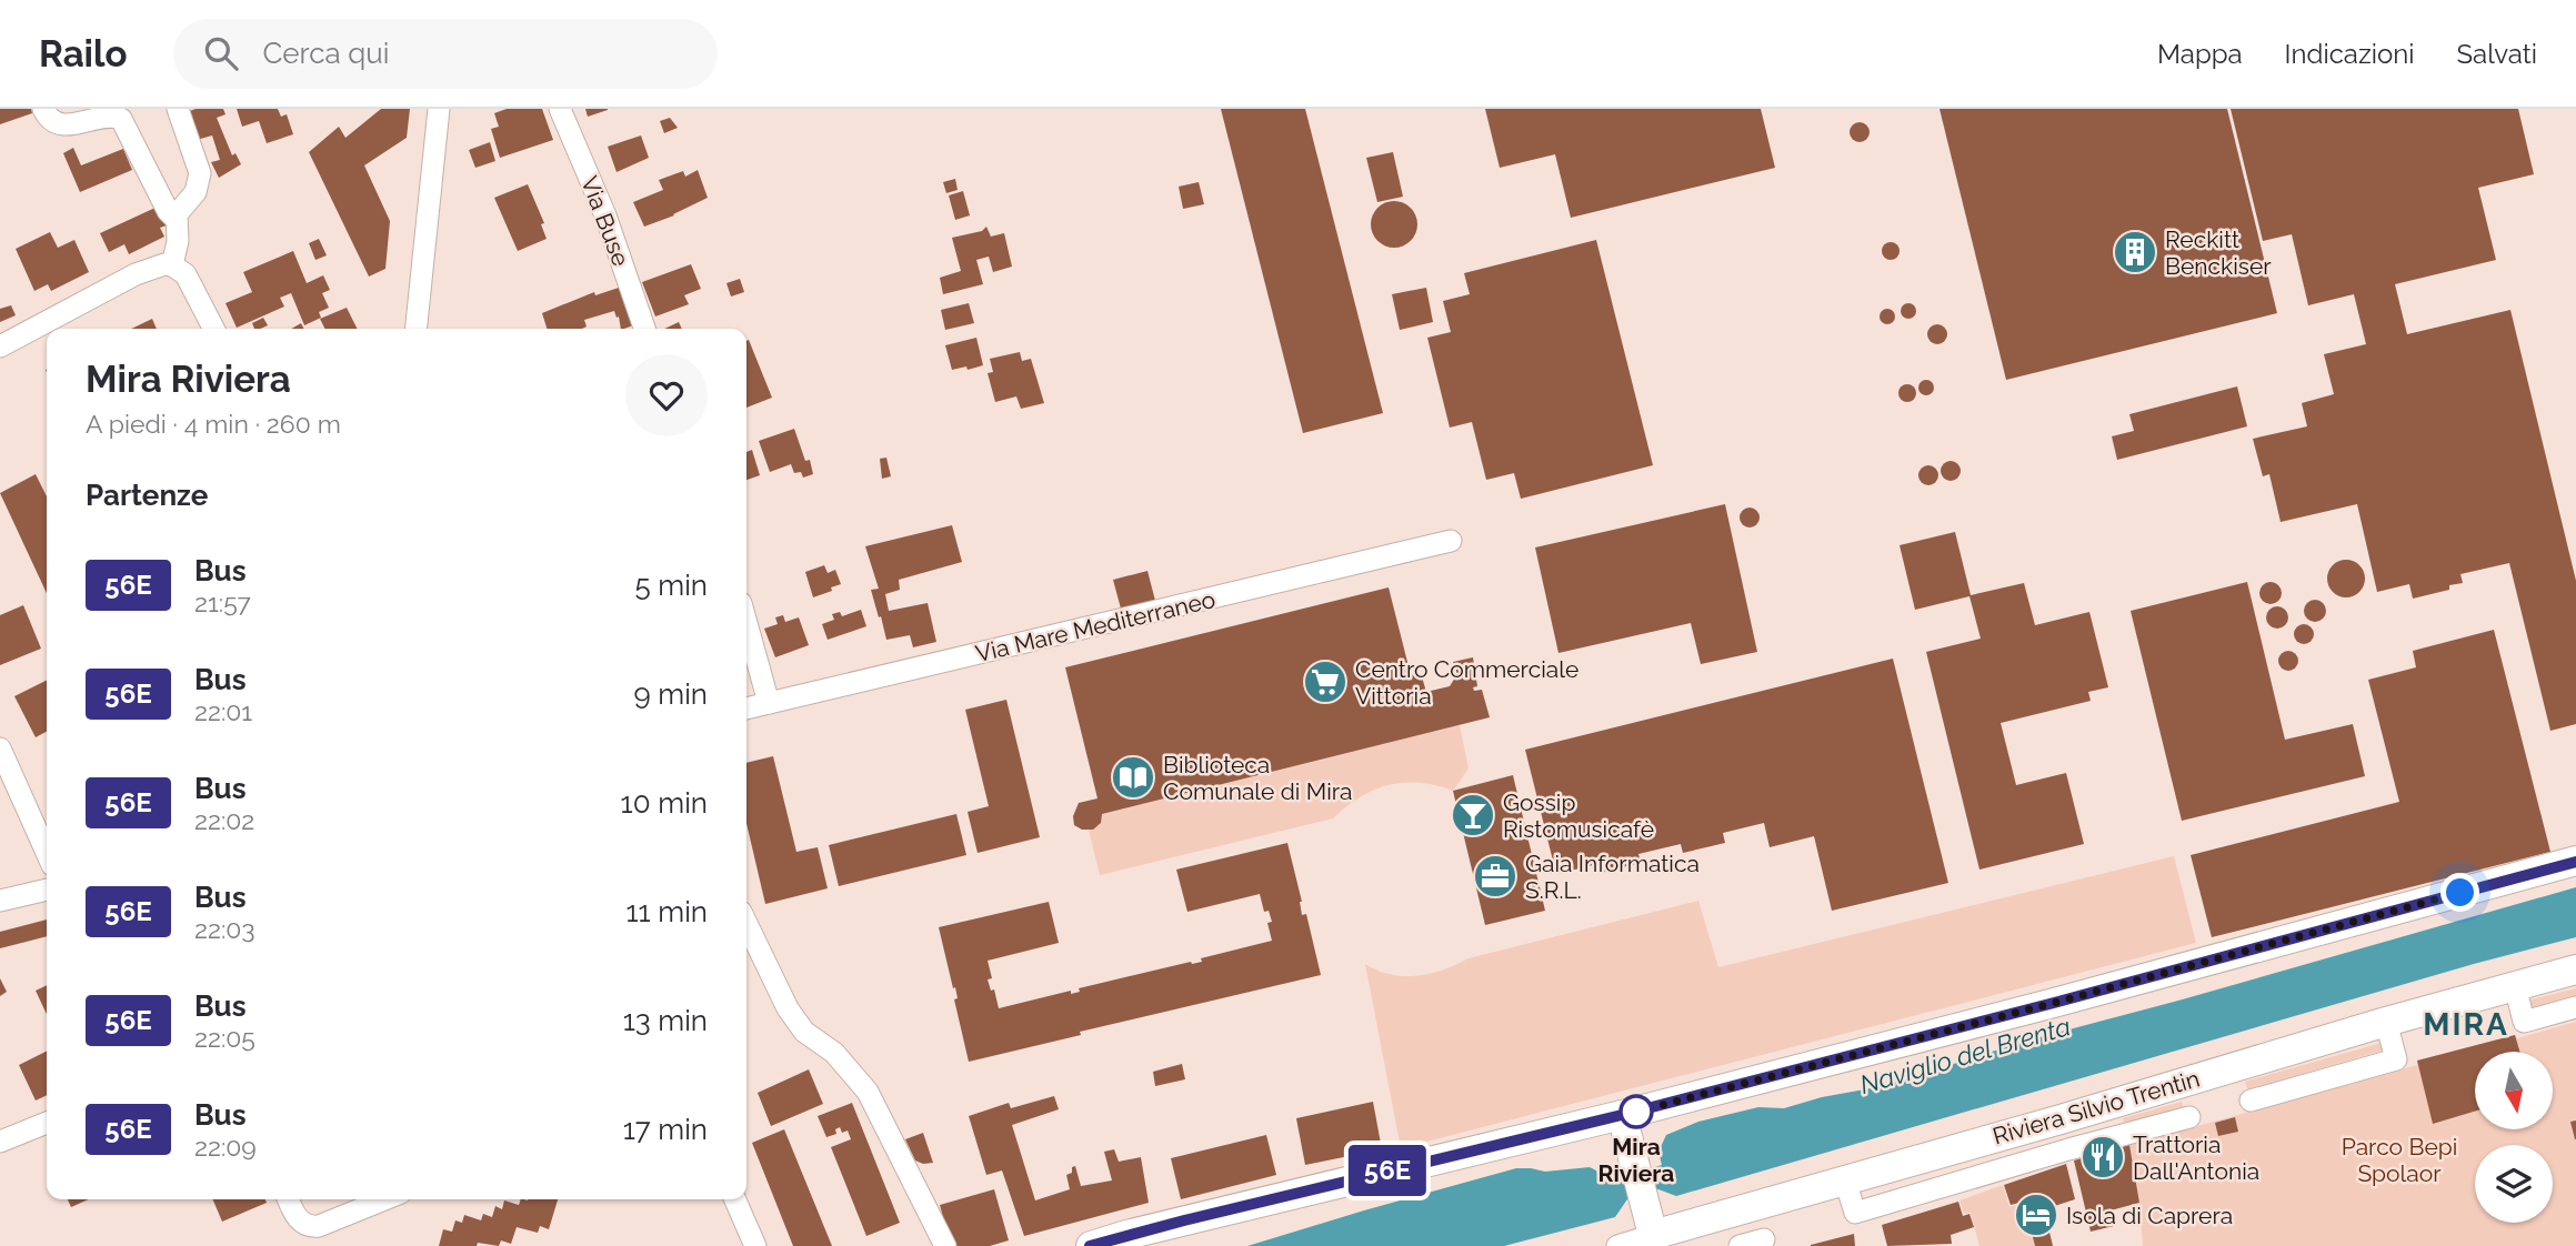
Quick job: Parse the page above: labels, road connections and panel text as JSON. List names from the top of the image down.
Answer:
{
  "streets": {
    "street": ["Via Buse", "Via Mare Mediterraneo", "Riviera Silvio Trentin"]
  },
  "districts": ["MIRA"],
  "water": ["Naviglio del Brenta"],
  "parks": ["Parco Bepi Spolaor"],
  "places": {
    "building": ["Reckitt Benckiser"],
    "supermarket": ["Centro Commerciale Vittoria"],
    "library": ["Biblioteca Comunale di Mira"],
    "bar": ["Gossip Ristomusicafè"],
    "office": ["Gaia Informatica S.R.L."],
    "other": ["Mira Riviera"],
    "restaurant": ["Trattoria Dall'Antonia"],
    "hotel": ["Isola di Caprera"]
  },
  "lines": ["bus line 56E"],
  "north": "bottom",
  "page": {
    "header": "Railo",
    "search": "Cerca qui",
    "nav": ["Mappa", "Indicazioni", "Salvati"],
    "on_map": "56E",
    "heading": [
      ["Mira Riviera", "A piedi · 4 min · 260 m"],
      "Partenze"
    ],
    "list": [
      {
        "mark": "56E",
        "name": "Bus",
        "note": "21:57",
        "value": "5 min"
      },
      {
        "mark": "56E",
        "name": "Bus",
        "note": "22:01",
        "value": "9 min"
      },
      {
        "mark": "56E",
        "name": "Bus",
        "note": "22:02",
        "value": "10 min"
      },
      {
        "mark": "56E",
        "name": "Bus",
        "note": "22:03",
        "value": "11 min"
      },
      {
        "mark": "56E",
        "name": "Bus",
        "note": "22:05",
        "value": "13 min"
      },
      {
        "mark": "56E",
        "name": "Bus",
        "note": "22:09",
        "value": "17 min"
      }
    ]
  }
}
